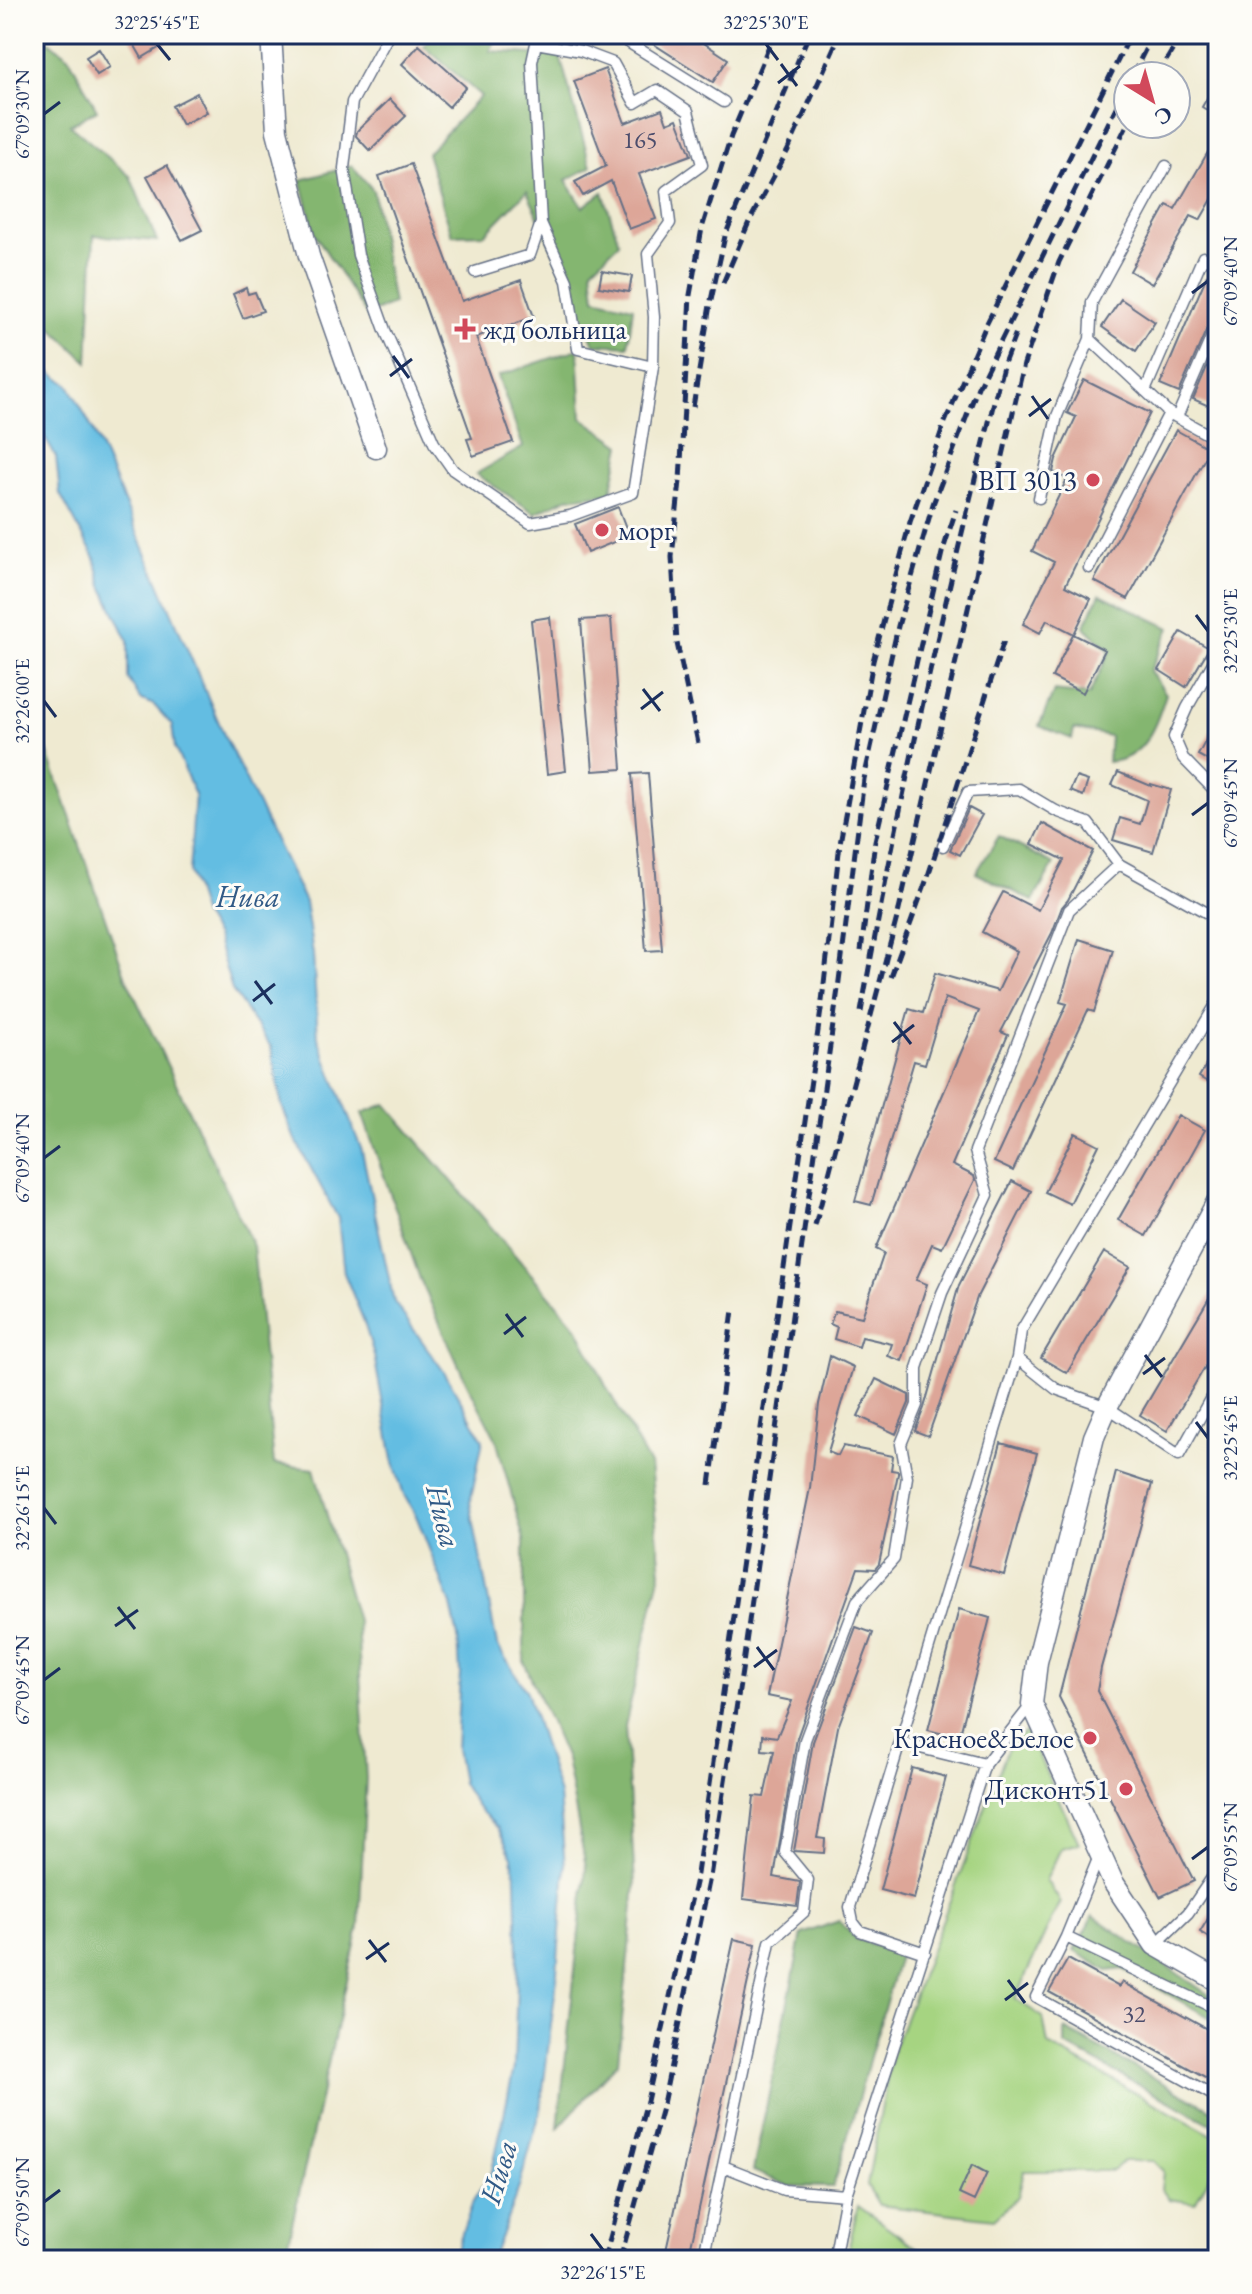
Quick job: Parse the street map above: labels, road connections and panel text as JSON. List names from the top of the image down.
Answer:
{
  "water": ["Нива"],
  "places": {
    "health": ["жд больница"],
    "other": [
      "ВП 3013",
      "морг",
      "Красное&Белое",
      "Дисконт51"
    ]
  },
  "house_numbers": ["165", "32"],
  "north": "bottom right",
  "coordinates": [
    "32°25'45\"E",
    "32°25'30\"E",
    "67°09'30\"N",
    "67°09'40\"N",
    "32°26'00\"E",
    "67°09'45\"N",
    "32°26'15\"E",
    "67°09'55\"N",
    "67°09'50\"N"
  ]
}
